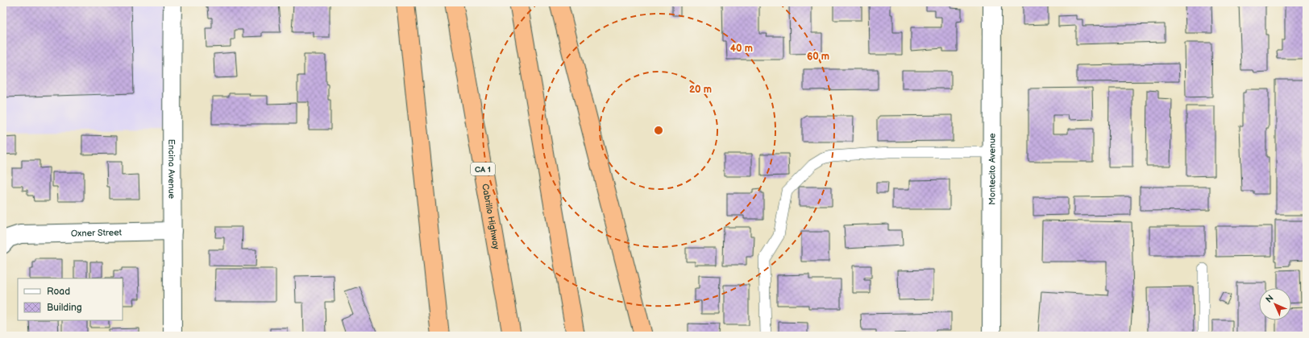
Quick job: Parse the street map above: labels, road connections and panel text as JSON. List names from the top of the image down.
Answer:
{
  "streets": {
    "highway": ["CA 1", "Cabrillo Highway"],
    "street": ["Encina Avenue", "Montecito Avenue", "Oxner Street"]
  },
  "crossings": [
    ["Encina Avenue", "Oxner Street"]
  ],
  "legend": ["Road", "Building"],
  "north": "top left",
  "rings": ["40 m", "60 m", "20 m"]
}
